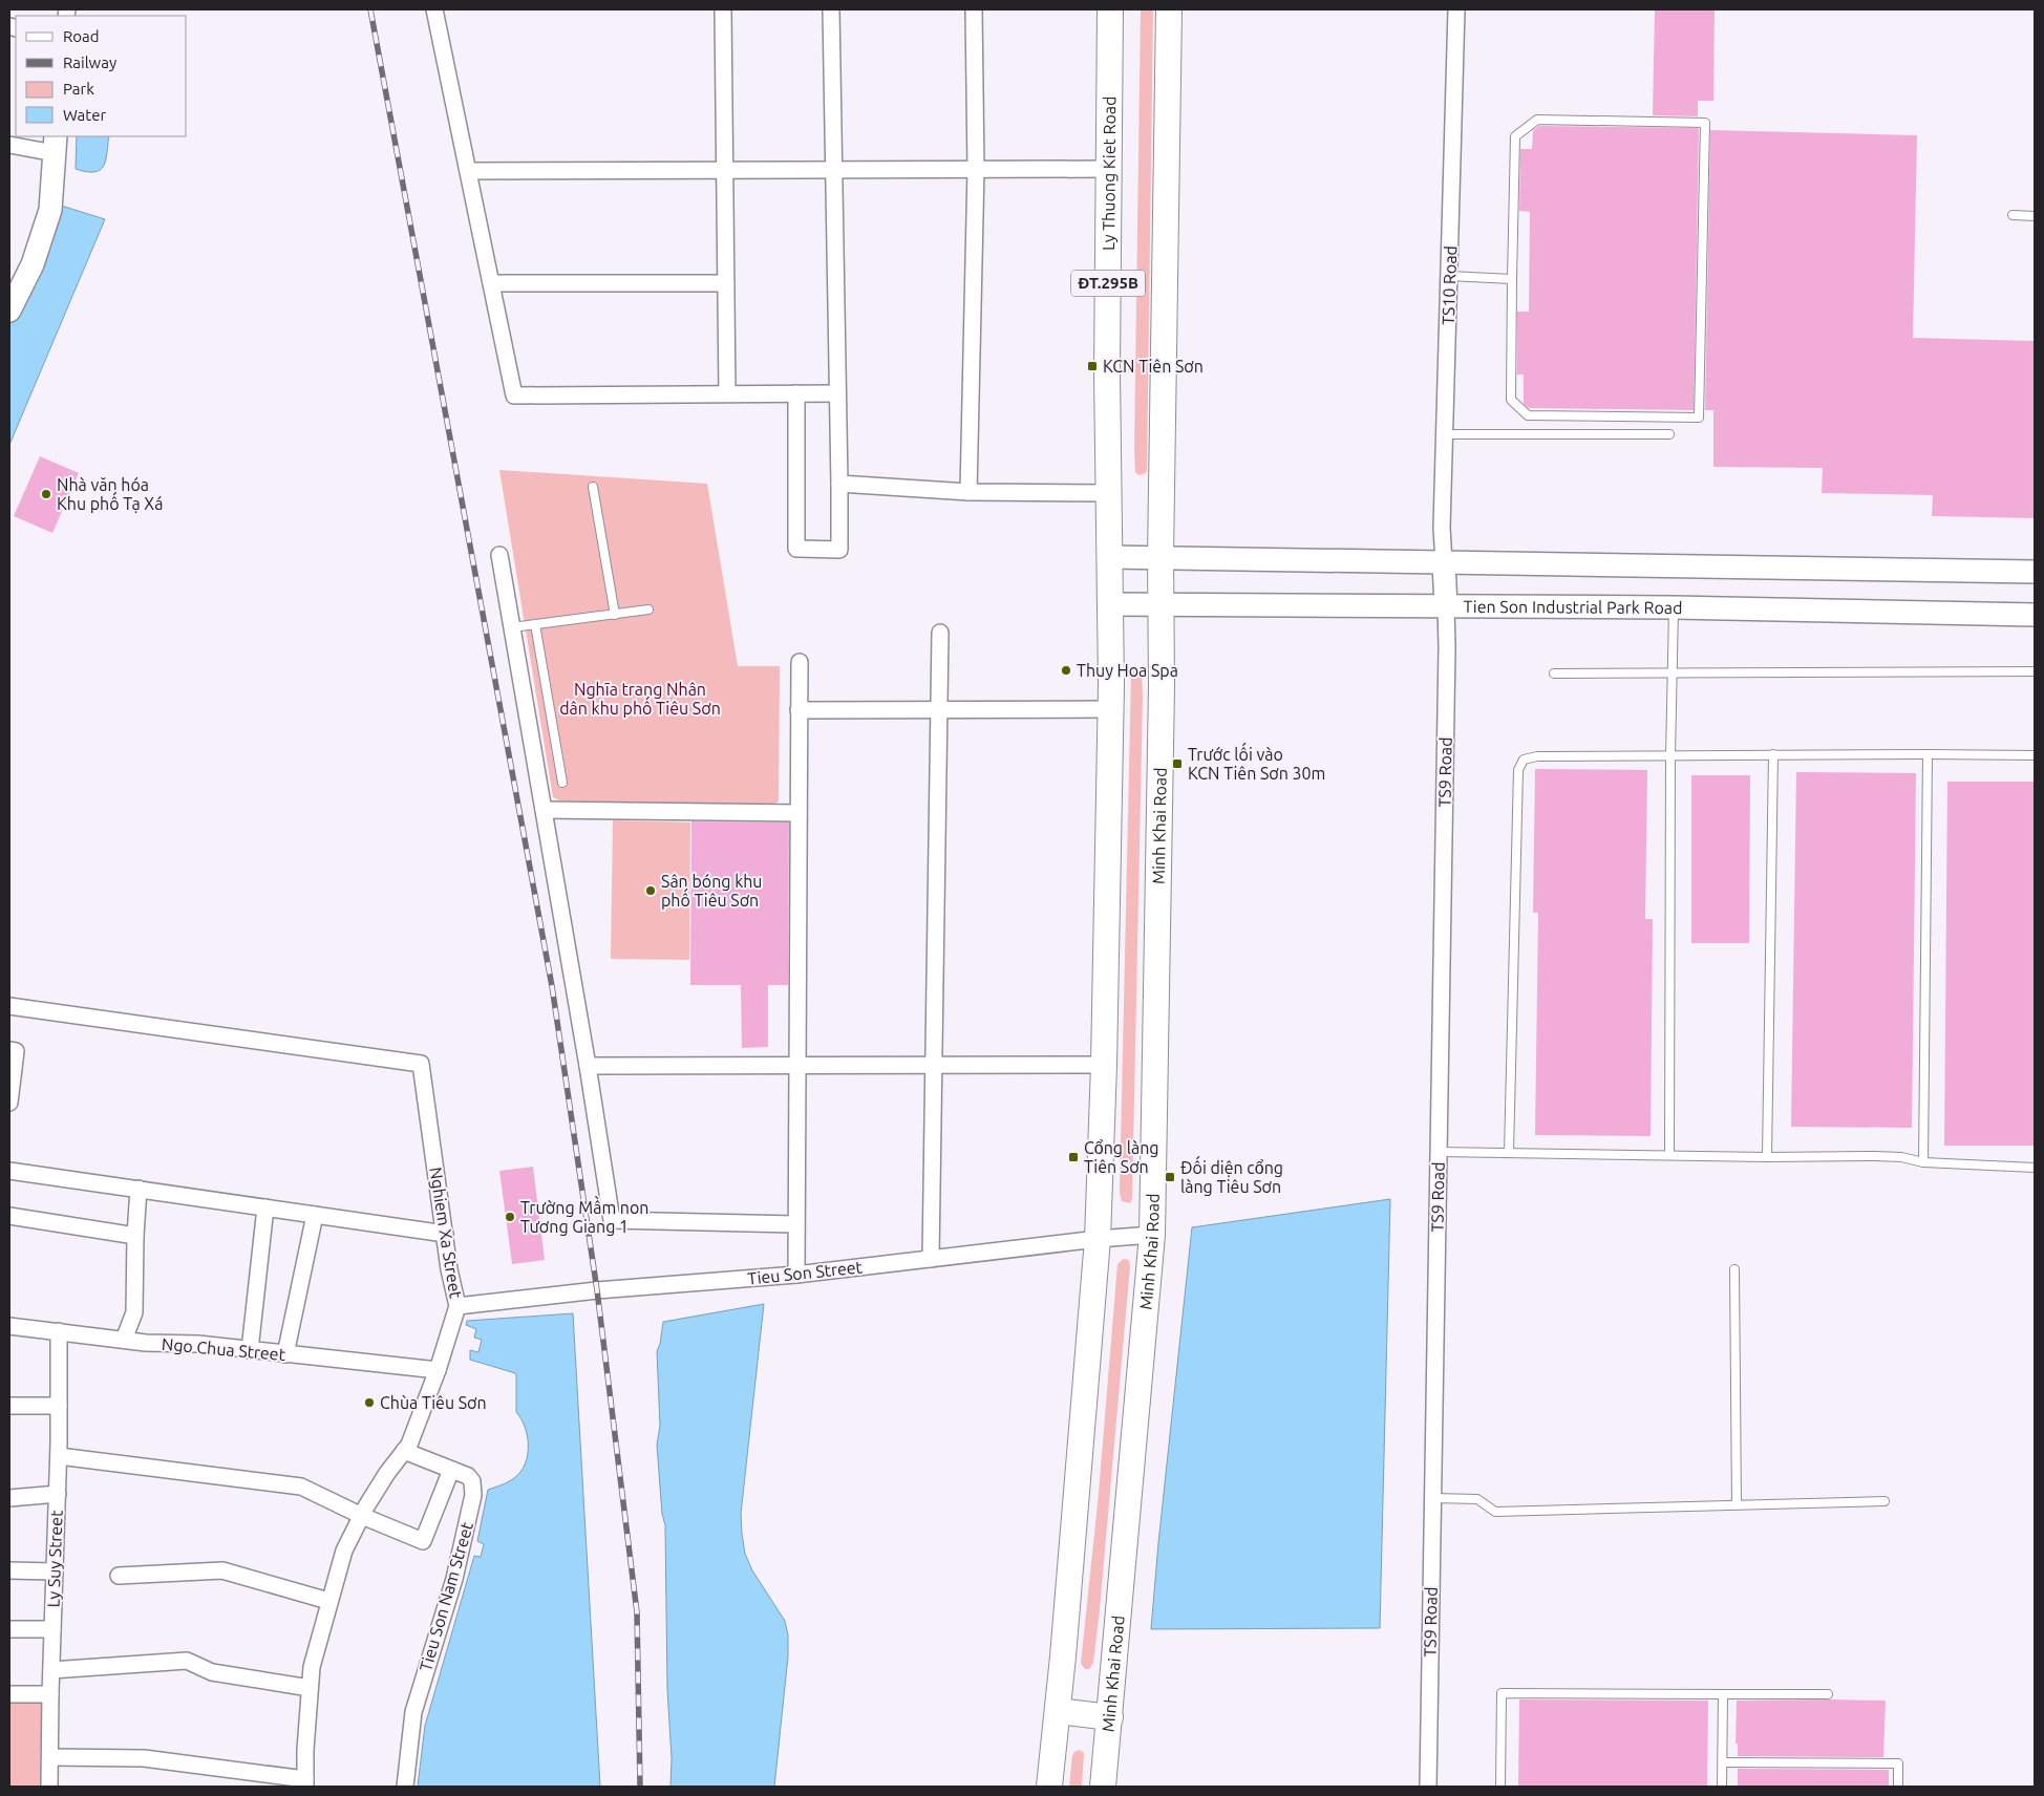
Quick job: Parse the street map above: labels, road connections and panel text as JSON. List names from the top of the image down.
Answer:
{
  "streets": {
    "main road": [
      "Ly Thuong Kiet Road",
      "ĐT.295B",
      "Tien Son Industrial Park Road",
      "Minh Khai Road"
    ],
    "street": [
      "TS10 Road",
      "TS9 Road",
      "Nghiem Xa Street",
      "Tieu Son Street",
      "Ngo Chua Street",
      "Ly Suy Street",
      "Tieu Son Nam Street"
    ]
  },
  "crossings": [
    ["Ly Thuong Kiet Road", "ĐT.295B"],
    ["ĐT.295B", "Tien Son Industrial Park Road"],
    ["ĐT.295B", "Minh Khai Road"],
    ["ĐT.295B", "Tieu Son Street"],
    ["Tien Son Industrial Park Road", "TS9 Road"],
    ["Tien Son Industrial Park Road", "Minh Khai Road"],
    ["Minh Khai Road", "Tieu Son Street"],
    ["Nghiem Xa Street", "Tieu Son Street"],
    ["Nghiem Xa Street", "Ngo Chua Street"],
    ["Nghiem Xa Street", "Tieu Son Nam Street"],
    ["Ngo Chua Street", "Ly Suy Street"]
  ],
  "parks": ["Nghĩa trang Nhân dân khu phố Tiêu Sơn"],
  "places": {
    "transit": [
      "KCN Tiên Sơn",
      "Trước lối vào KCN Tiên Sơn 30m",
      "Cổng làng Tiên Sơn",
      "Đối diện cổng làng Tiêu Sơn"
    ],
    "other": [
      "Nhà văn hóa Khu phố Tạ Xá",
      "Thuy Hoa Spa",
      "Sân bóng khu phố Tiêu Sơn",
      "Trường Mầm non Tương Giang 1",
      "Chùa Tiêu Sơn"
    ]
  },
  "legend": [
    "Road",
    "Railway",
    "Park",
    "Water"
  ]
}
